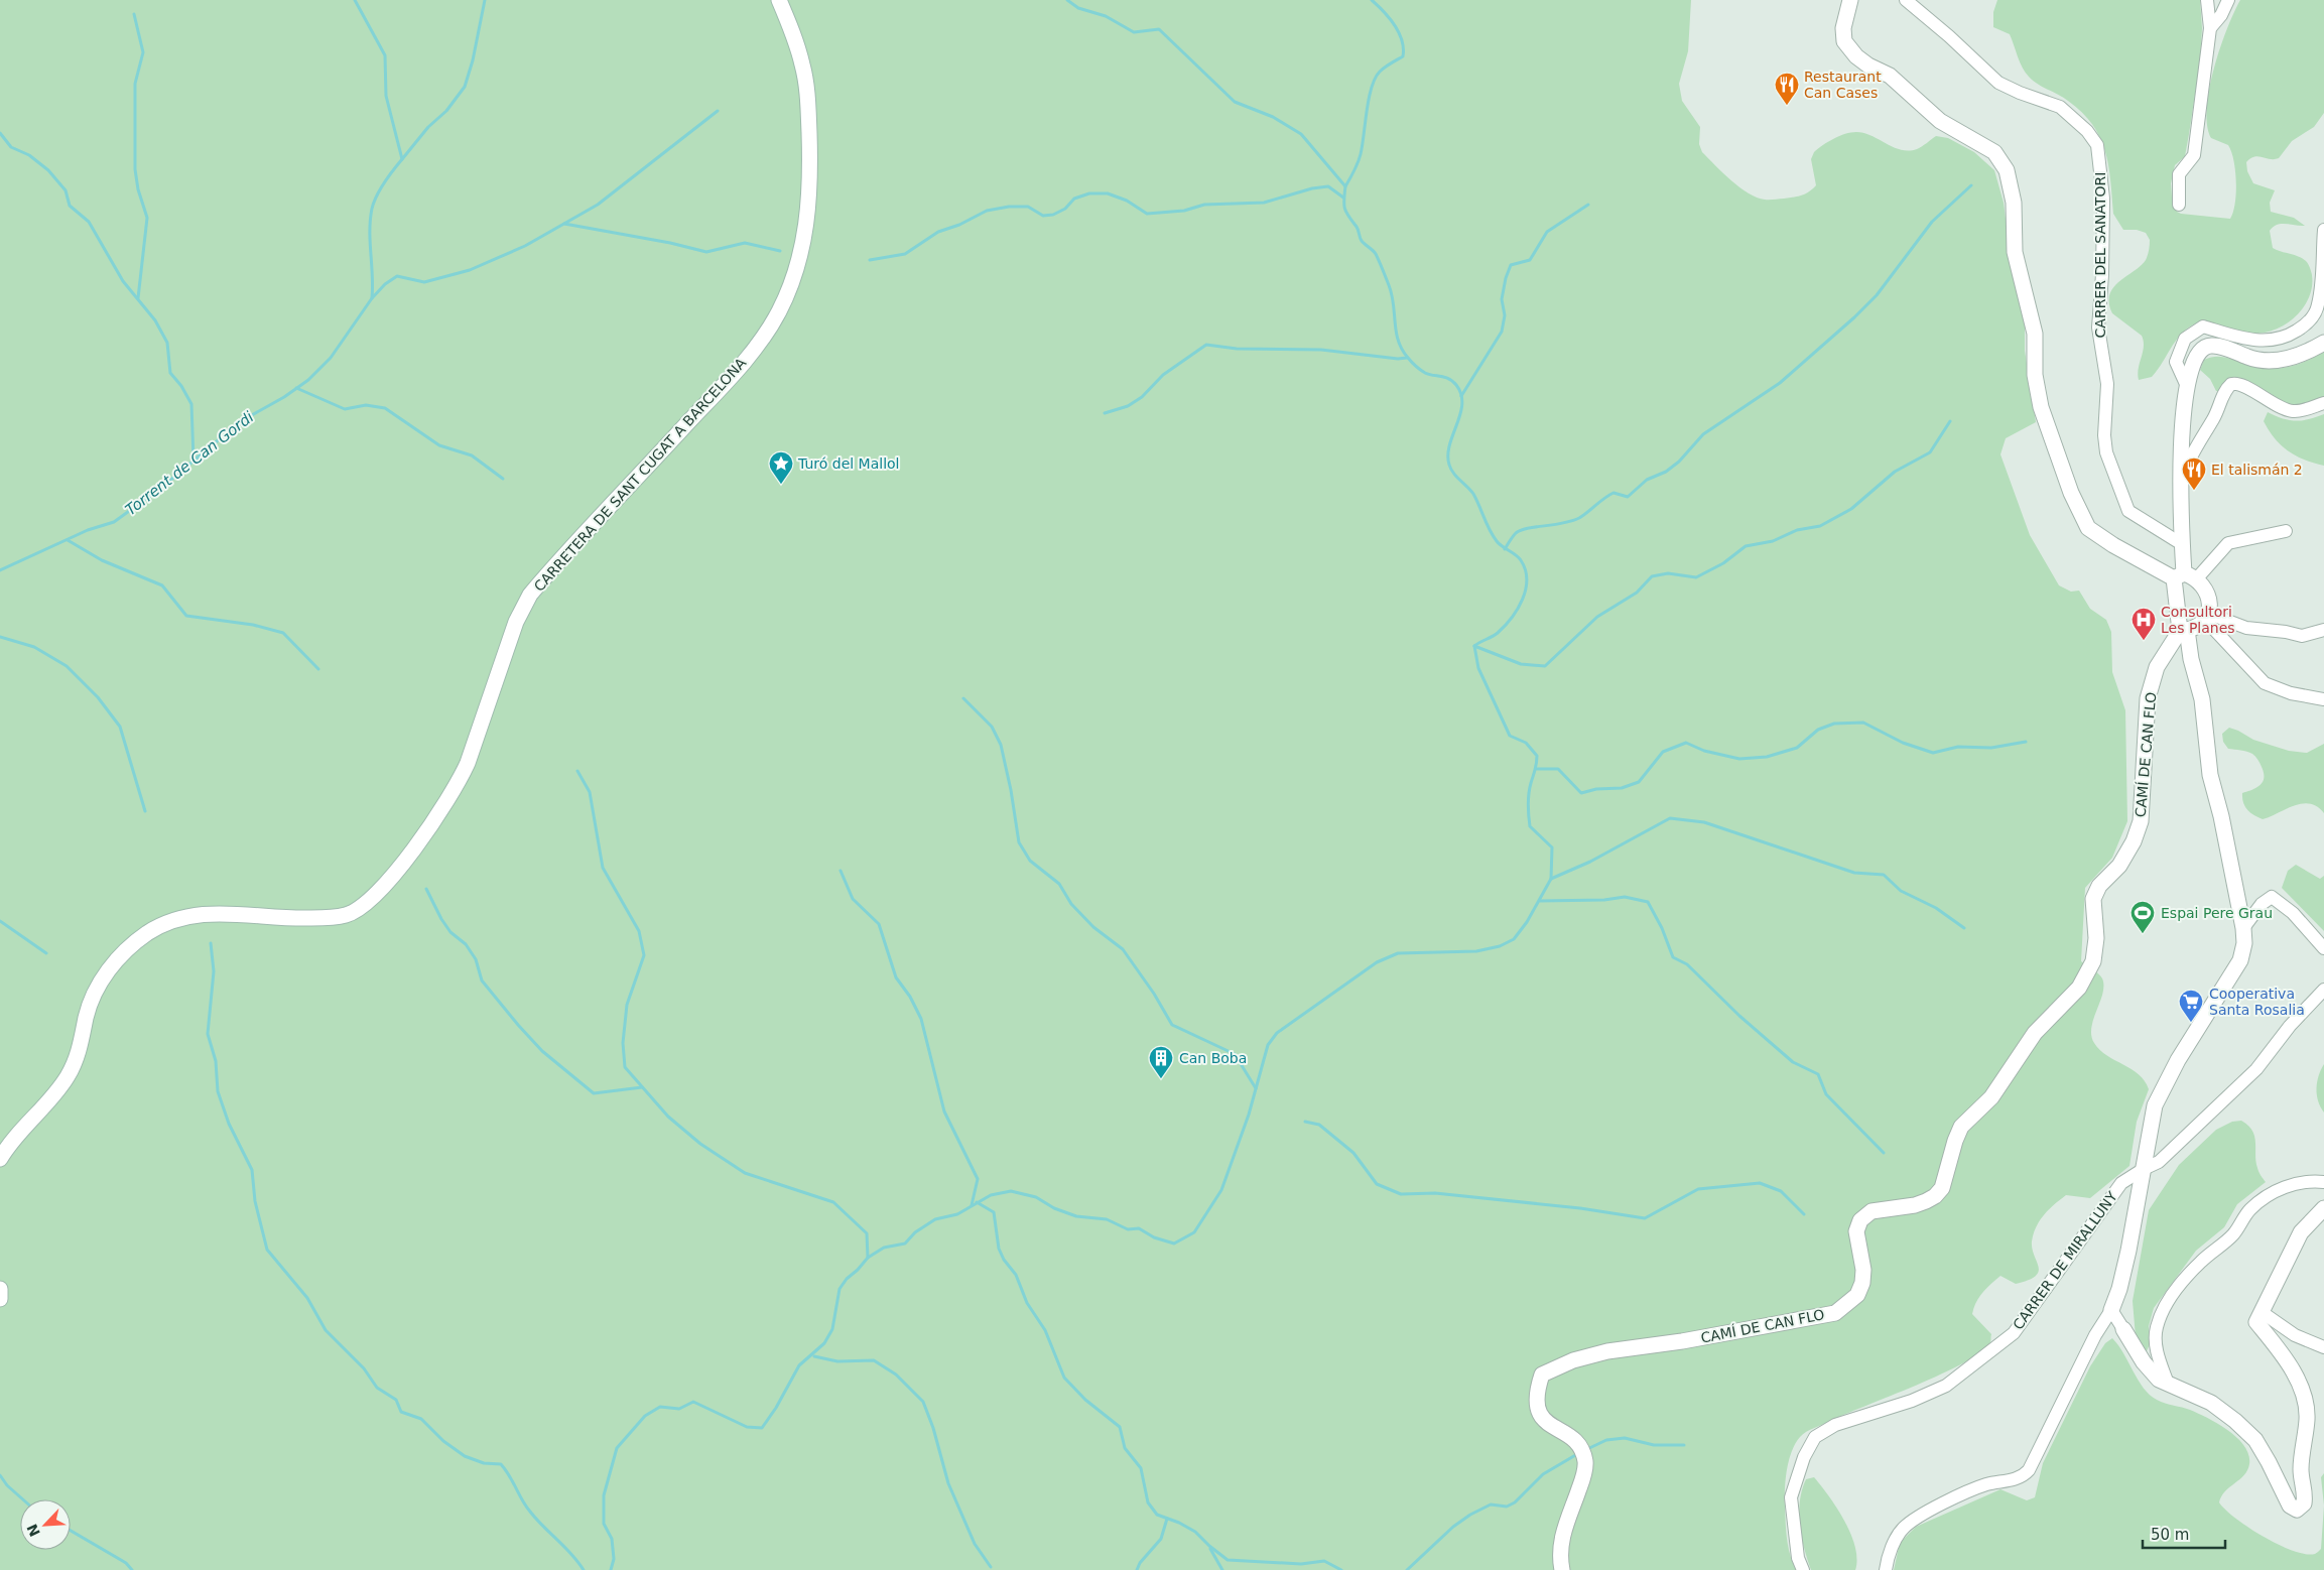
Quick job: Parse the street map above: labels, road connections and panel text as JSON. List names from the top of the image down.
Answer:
{
  "streets": {
    "street": [
      "CARRER DEL SANATORI",
      "CARRETERA DE SANT CUGAT A BARCELONA",
      "CAMÍ DE CAN FLO",
      "CARRER DE MIRALLUNY"
    ]
  },
  "water": ["Torrent de Can Gordi"],
  "places": {
    "restaurant": ["Restaurant Can Cases", "El talismán 2"],
    "place": ["Turó del Mallol"],
    "hospital": ["Consultori Les Planes"],
    "sports": ["Espai Pere Grau"],
    "supermarket": ["Cooperativa Santa Rosalia"],
    "building": ["Can Boba"]
  },
  "scale_bar": "50 m",
  "north": "bottom left"
}
